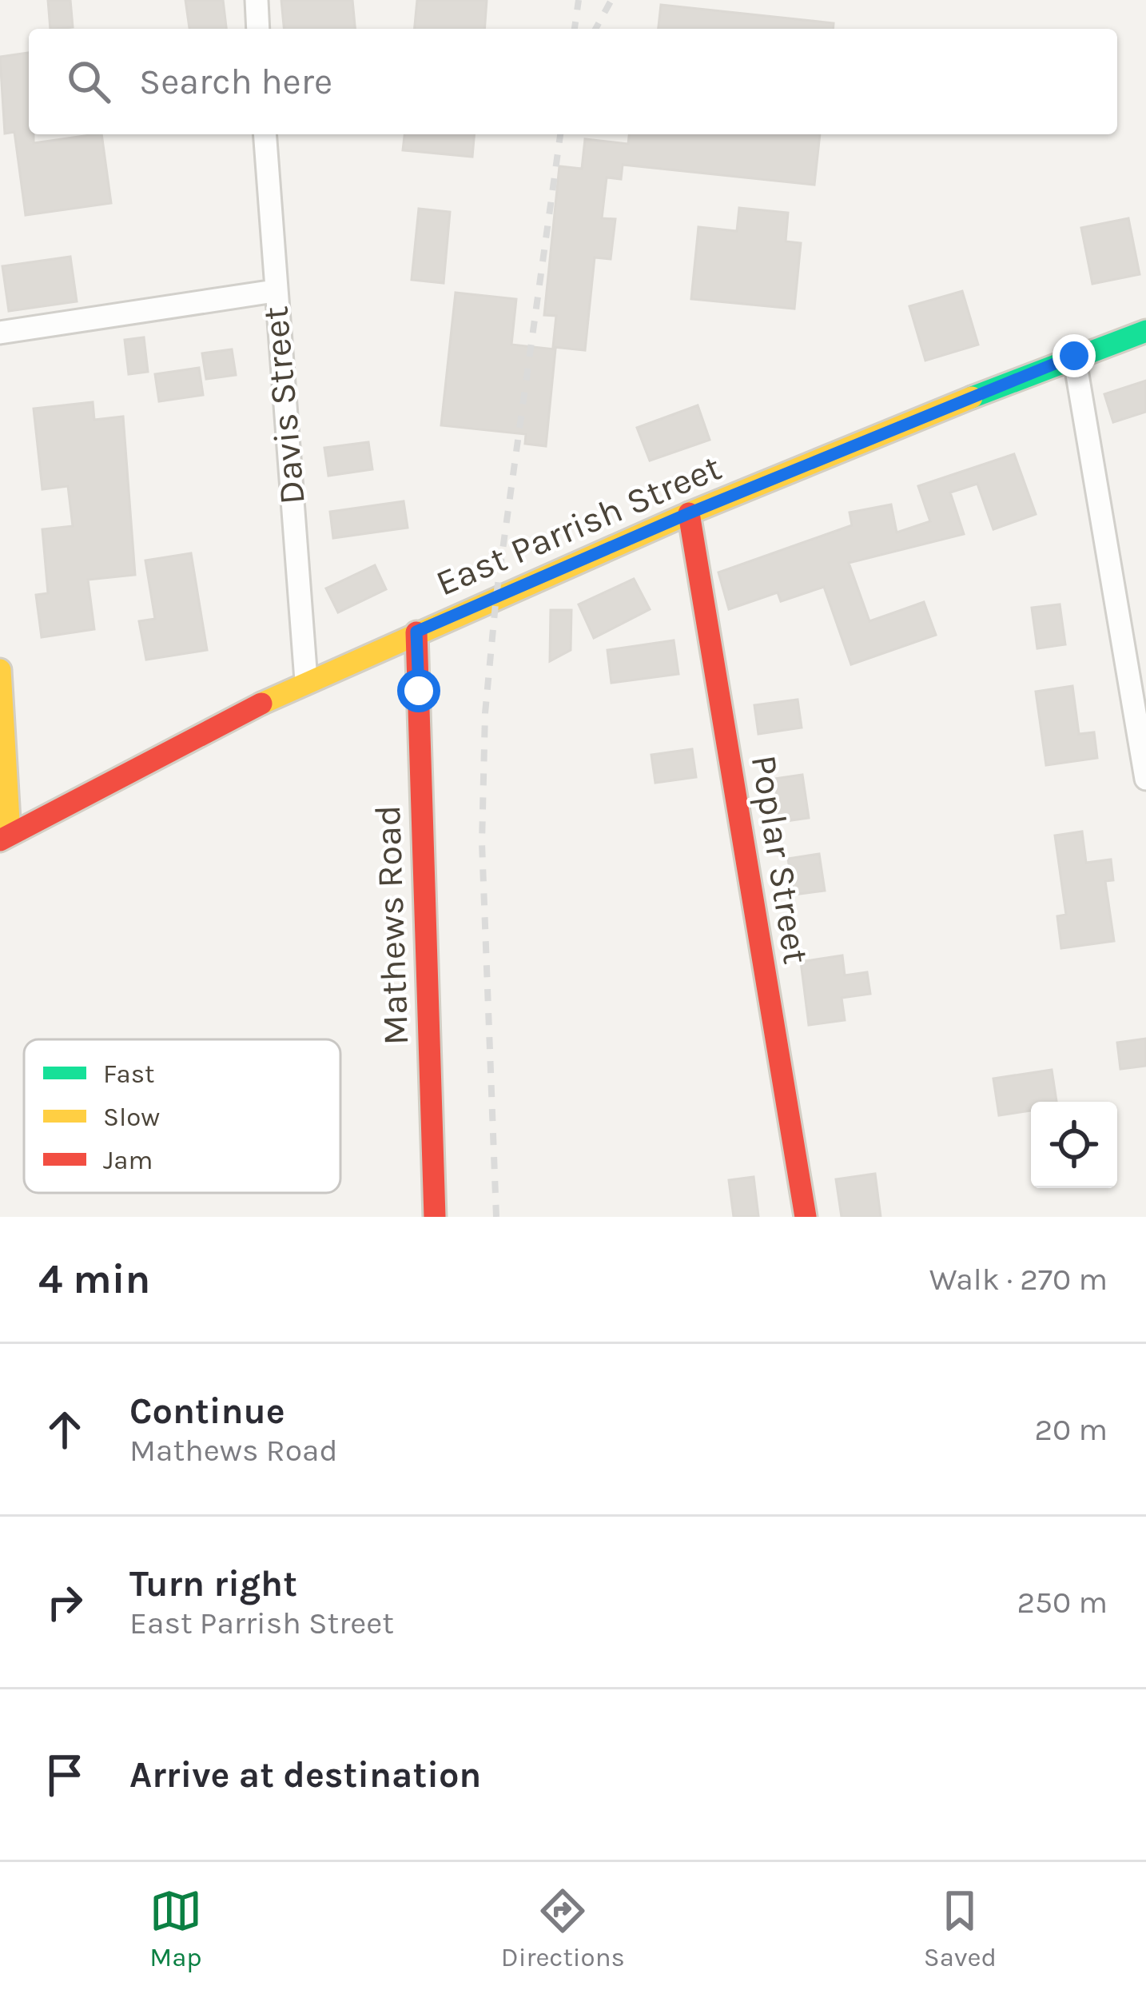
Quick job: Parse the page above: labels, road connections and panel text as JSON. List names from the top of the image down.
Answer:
{
  "streets": {
    "street": [
      "Davis Street",
      "East Parrish Street",
      "Poplar Street",
      "Mathews Road"
    ]
  },
  "crossings": [
    ["Davis Street", "East Parrish Street"],
    ["East Parrish Street", "Poplar Street"],
    ["East Parrish Street", "Mathews Road"]
  ],
  "legend": ["Fast", "Slow", "Jam"],
  "page": {
    "search": "Search here",
    "heading": ["4 min", "Walk · 270 m"],
    "list": [
      ["Continue", "Mathews Road", "20 m"],
      ["Turn right", "East Parrish Street", "250 m"],
      "Arrive at destination"
    ],
    "nav": ["Map", "Directions", "Saved"]
  }
}
